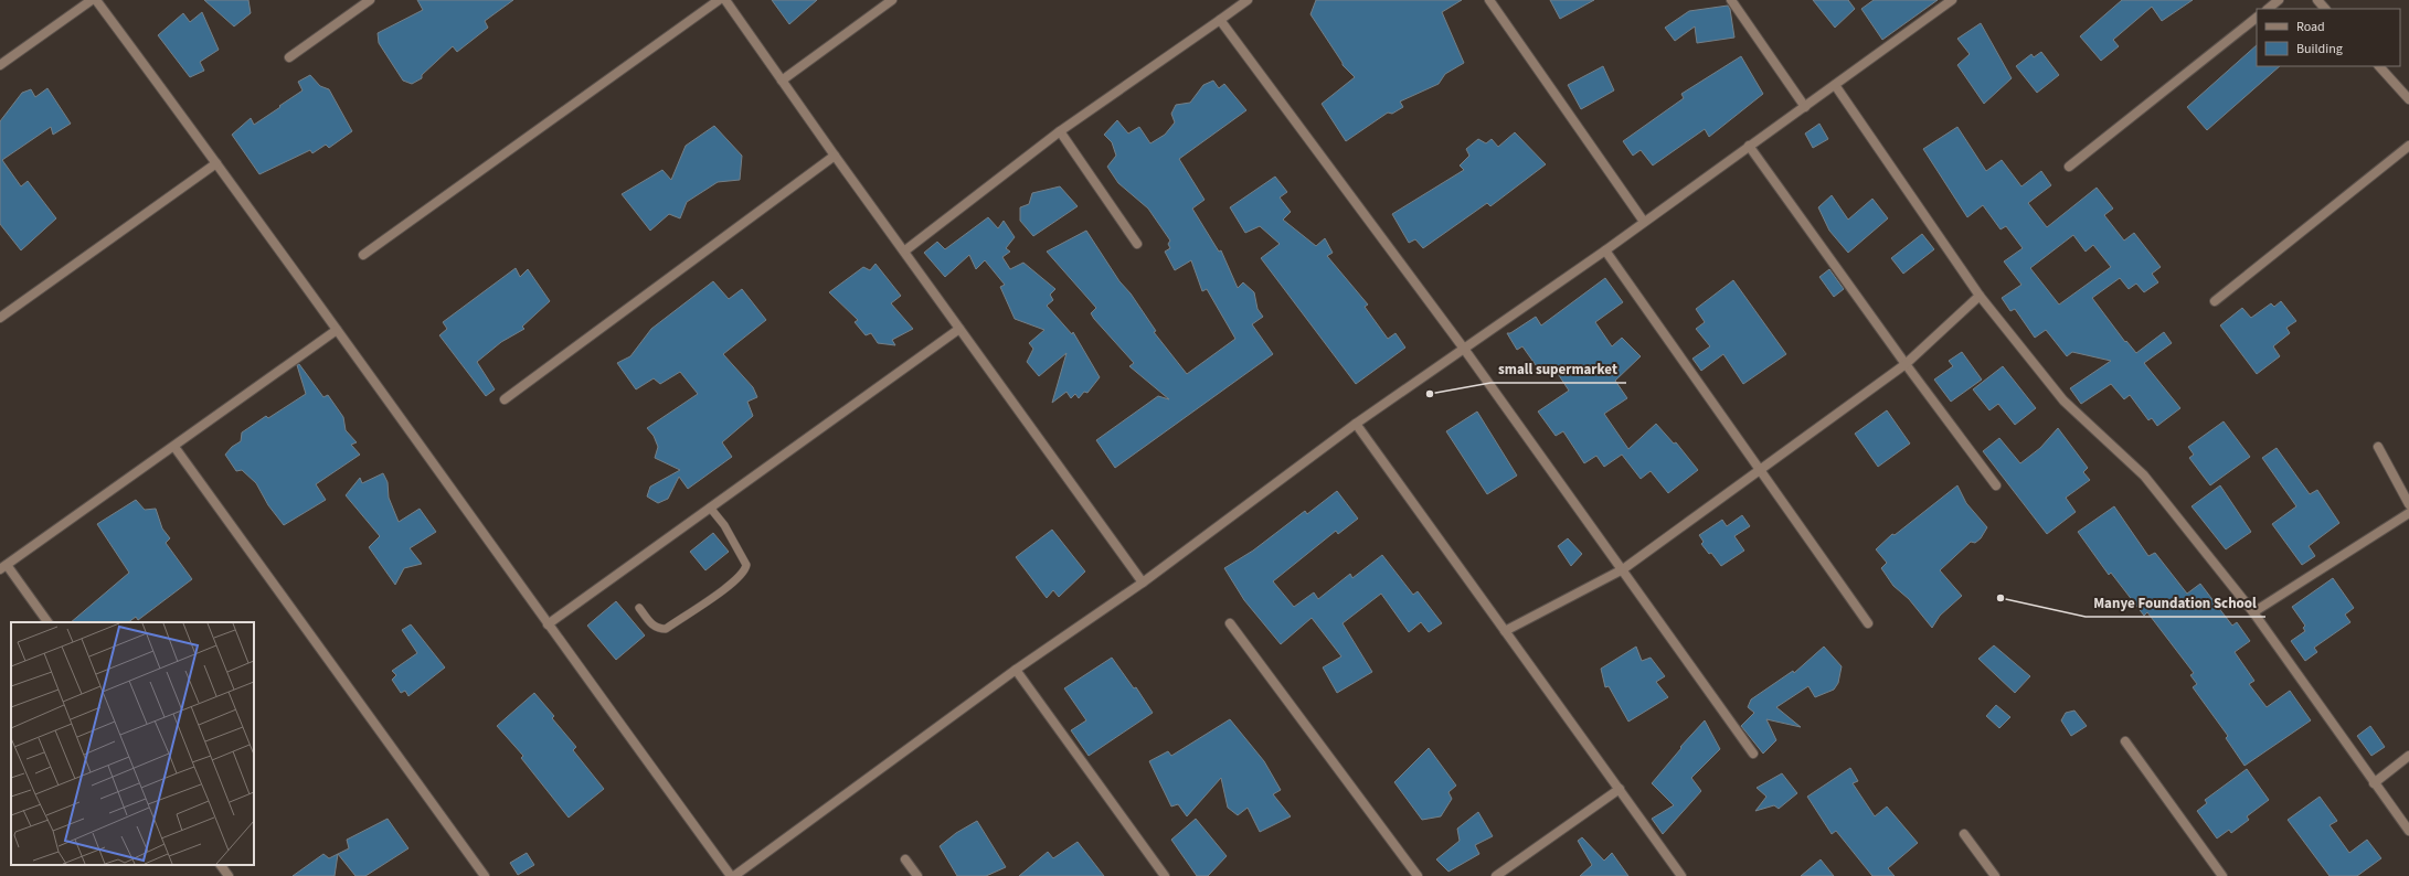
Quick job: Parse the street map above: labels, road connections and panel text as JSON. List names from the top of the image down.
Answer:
{
  "places": ["small supermarket", "Manye Foundation School"],
  "legend": ["Road", "Building"]
}
